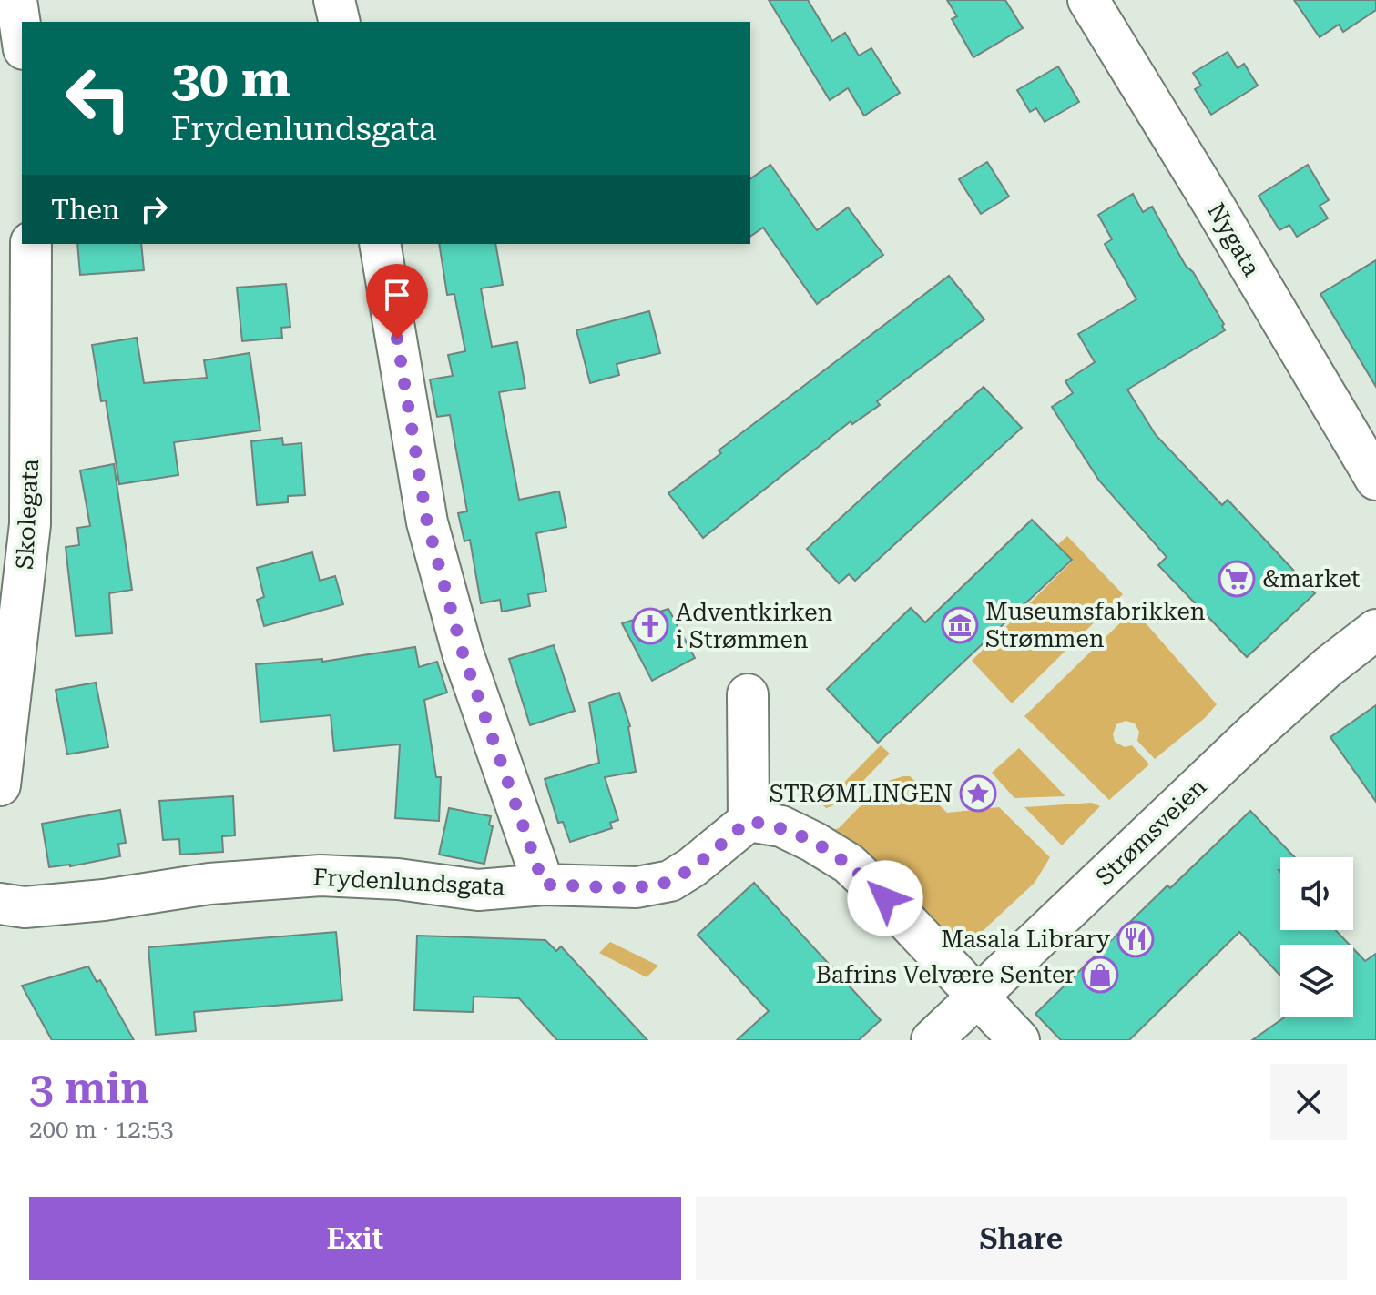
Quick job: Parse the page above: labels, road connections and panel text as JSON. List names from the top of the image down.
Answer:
{
  "streets": {
    "street": [
      "Nygata",
      "Skolegata",
      "Strømsveien",
      "Frydenlundsgata"
    ]
  },
  "places": {
    "supermarket": ["&market"],
    "museum": ["Museumsfabrikken Strømmen"],
    "church": ["Adventkirken i Strømmen"],
    "place": ["STRØMLINGEN"],
    "restaurant": ["Masala Library"],
    "shop": ["Bafrins Velvære Senter"]
  },
  "page": {
    "turn": ["30 m", "Frydenlundsgata"],
    "then": "Then",
    "heading": ["3 min", "200 m · 12:53"],
    "buttons": ["Exit", "Share"]
  }
}
